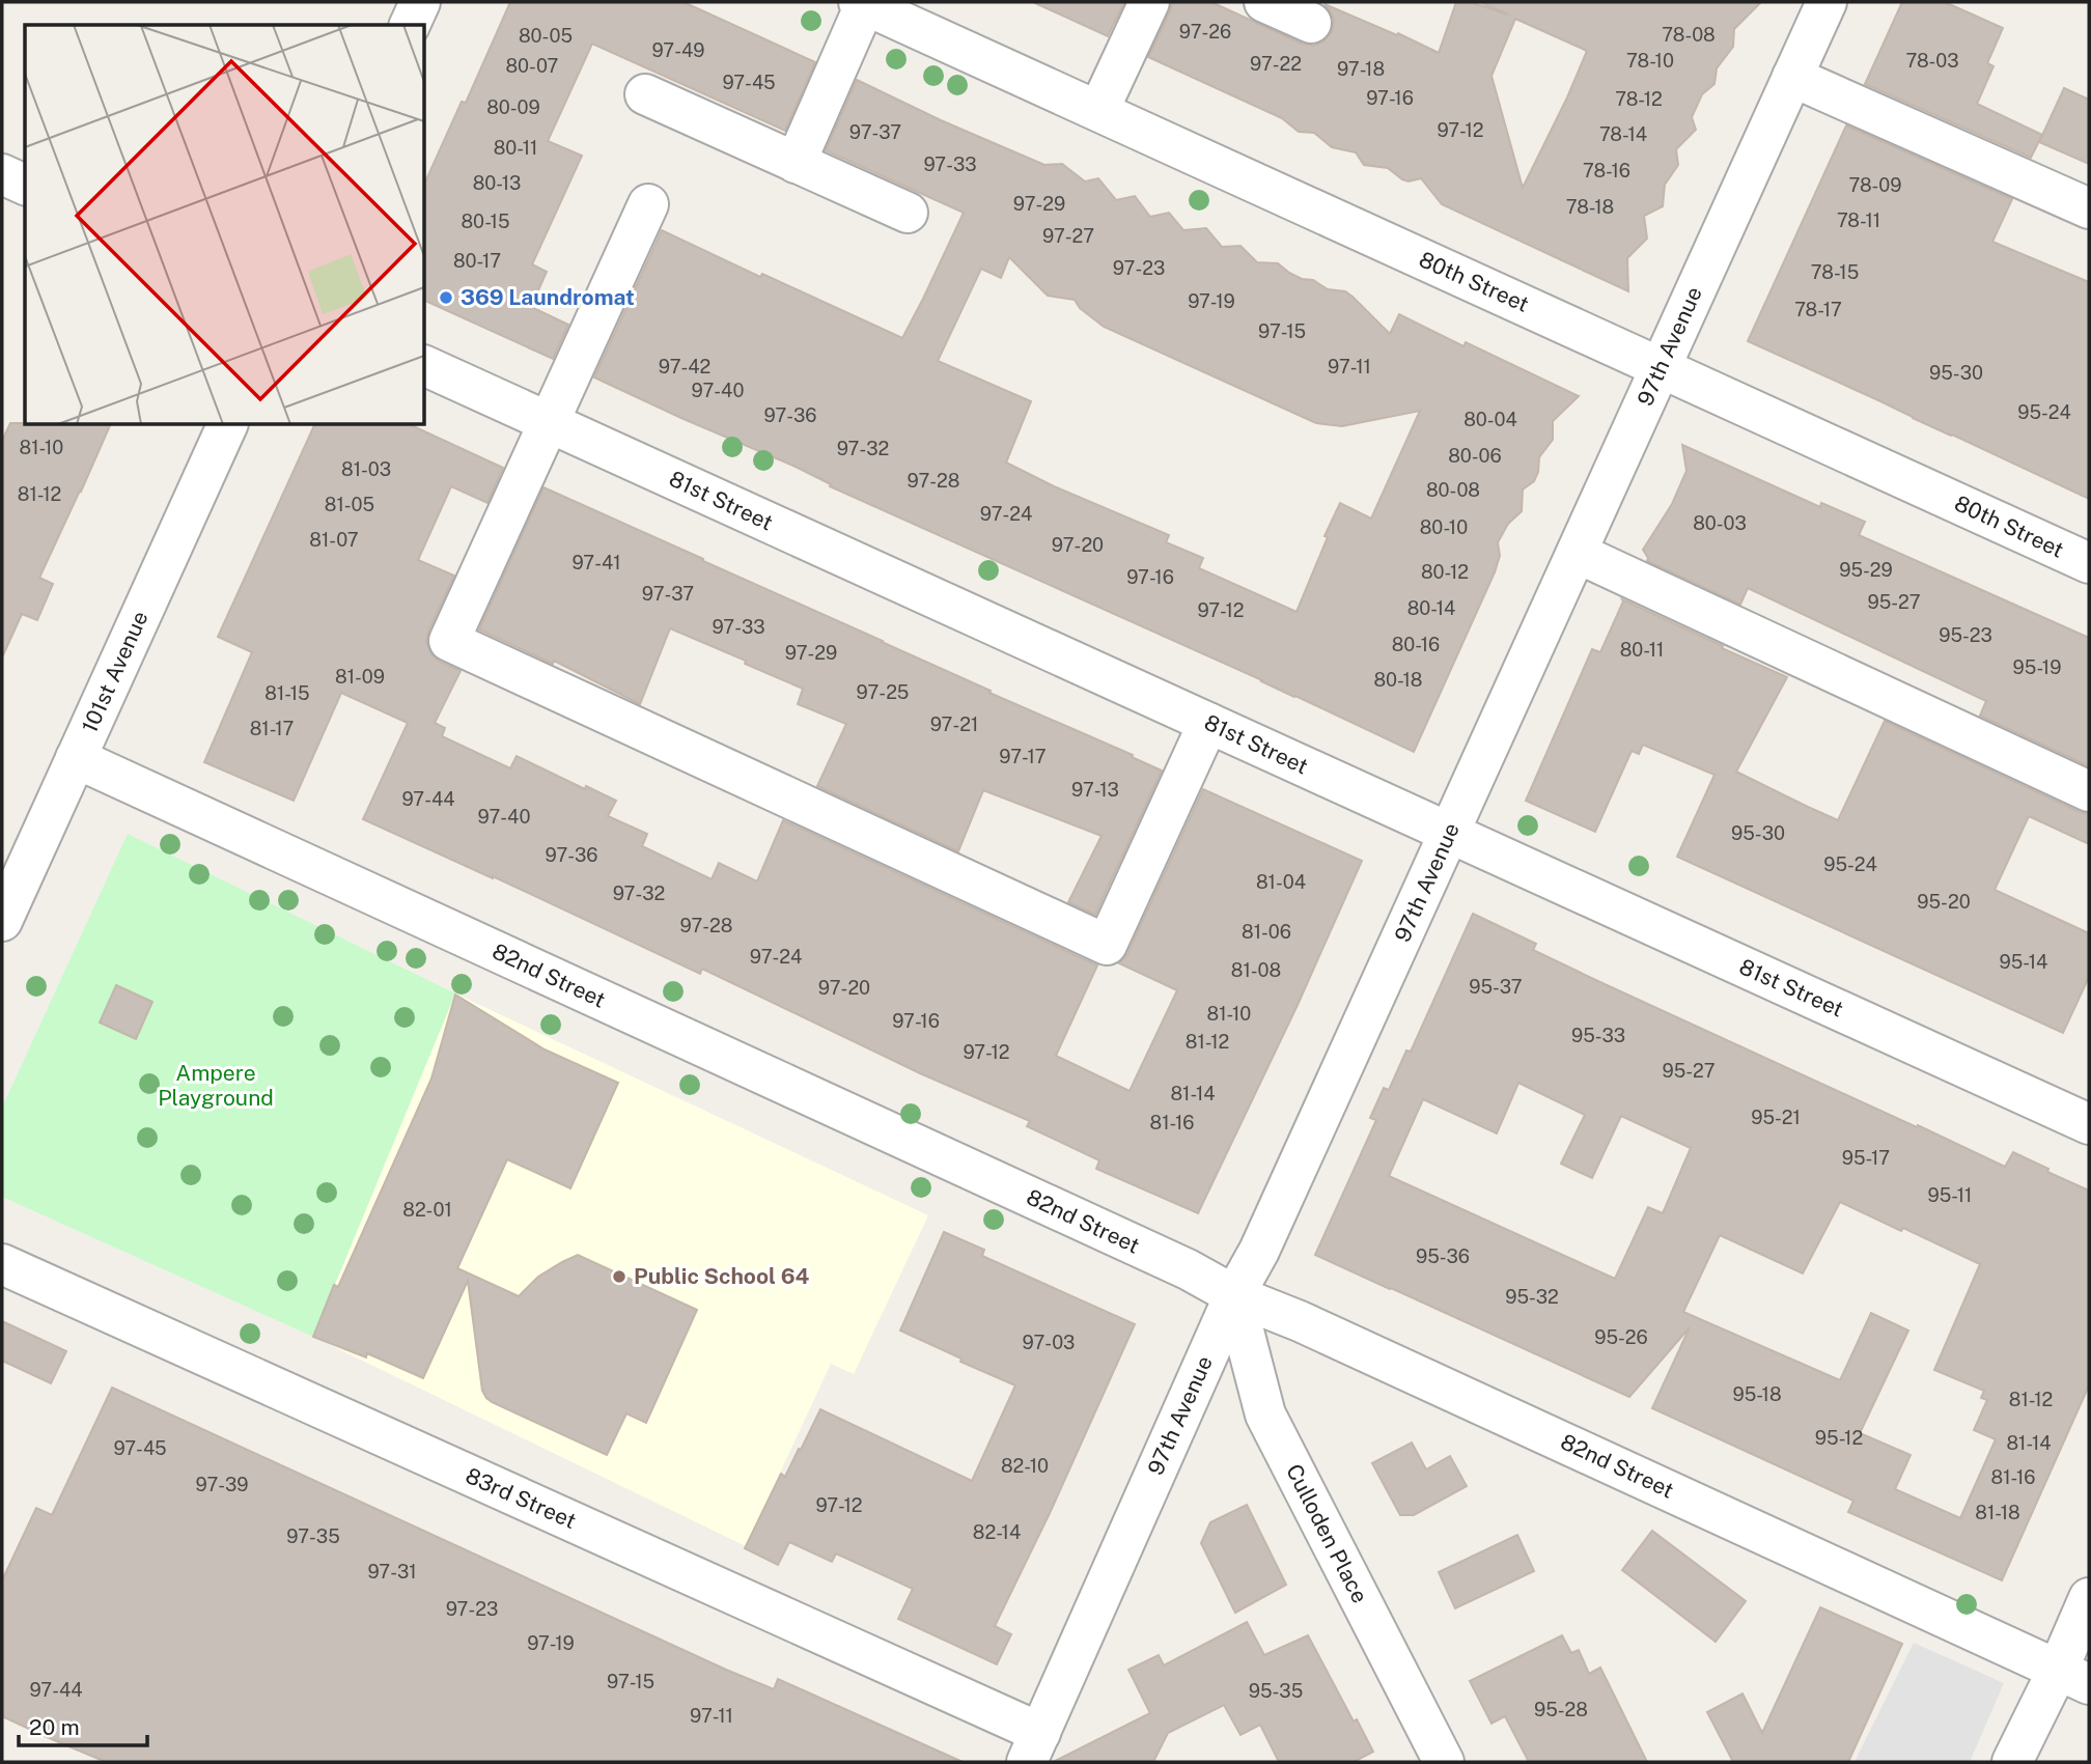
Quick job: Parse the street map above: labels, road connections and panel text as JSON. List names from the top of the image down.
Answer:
{
  "streets": {
    "street": [
      "80th Street",
      "97th Avenue",
      "81st Street",
      "101st Avenue",
      "82nd Street",
      "83rd Street",
      "Culloden Place"
    ]
  },
  "crossings": [
    ["80th Street", "97th Avenue"],
    ["97th Avenue", "81st Street"],
    ["97th Avenue", "82nd Street"],
    ["97th Avenue", "83rd Street"],
    ["97th Avenue", "Culloden Place"],
    ["101st Avenue", "82nd Street"],
    ["82nd Street", "Culloden Place"]
  ],
  "parks": ["Ampere Playground"],
  "places": ["369 Laundromat", "Public School 64"],
  "house_numbers": [
    "97-26",
    "78-08",
    "80-05",
    "97-49",
    "78-10",
    "78-03",
    "97-22",
    "80-07",
    "97-18",
    "97-45",
    "97-16",
    "78-12",
    "80-09",
    "97-12",
    "97-37",
    "78-14",
    "80-11",
    "97-33",
    "78-16",
    "80-13",
    "78-09",
    "97-29",
    "78-18",
    "78-11",
    "80-15",
    "97-27",
    "80-17",
    "97-23",
    "78-15",
    "97-19",
    "78-17",
    "97-15",
    "97-42",
    "97-11",
    "95-30",
    "97-40",
    "95-24",
    "97-36",
    "80-04",
    "81-10",
    "97-32",
    "80-06",
    "81-03",
    "97-28",
    "80-08",
    "81-12",
    "81-05",
    "97-24",
    "80-03",
    "80-10",
    "81-07",
    "97-20",
    "97-41",
    "95-29",
    "80-12",
    "97-16",
    "97-37",
    "95-27",
    "80-14",
    "97-12",
    "97-33",
    "95-23",
    "80-16",
    "80-11",
    "97-29",
    "95-19",
    "81-09",
    "80-18",
    "97-25",
    "81-15",
    "97-21",
    "81-17",
    "97-17",
    "97-13",
    "97-44",
    "97-40",
    "95-30",
    "97-36",
    "95-24",
    "81-04",
    "97-32",
    "95-20",
    "97-28",
    "81-06",
    "97-24",
    "95-14",
    "81-08",
    "95-37",
    "97-20",
    "81-10",
    "97-16",
    "95-33",
    "81-12",
    "97-12",
    "95-27",
    "81-14",
    "95-21",
    "81-16",
    "95-17",
    "95-11",
    "82-01",
    "95-36",
    "95-32",
    "95-26",
    "97-03",
    "95-18",
    "81-12",
    "95-12",
    "81-14",
    "97-45",
    "82-10",
    "81-16",
    "97-39",
    "97-12",
    "81-18",
    "82-14",
    "97-35",
    "97-31",
    "97-23",
    "97-19",
    "97-15",
    "97-44",
    "95-35",
    "95-28",
    "97-11"
  ],
  "scale_bar": "20 m"
}
